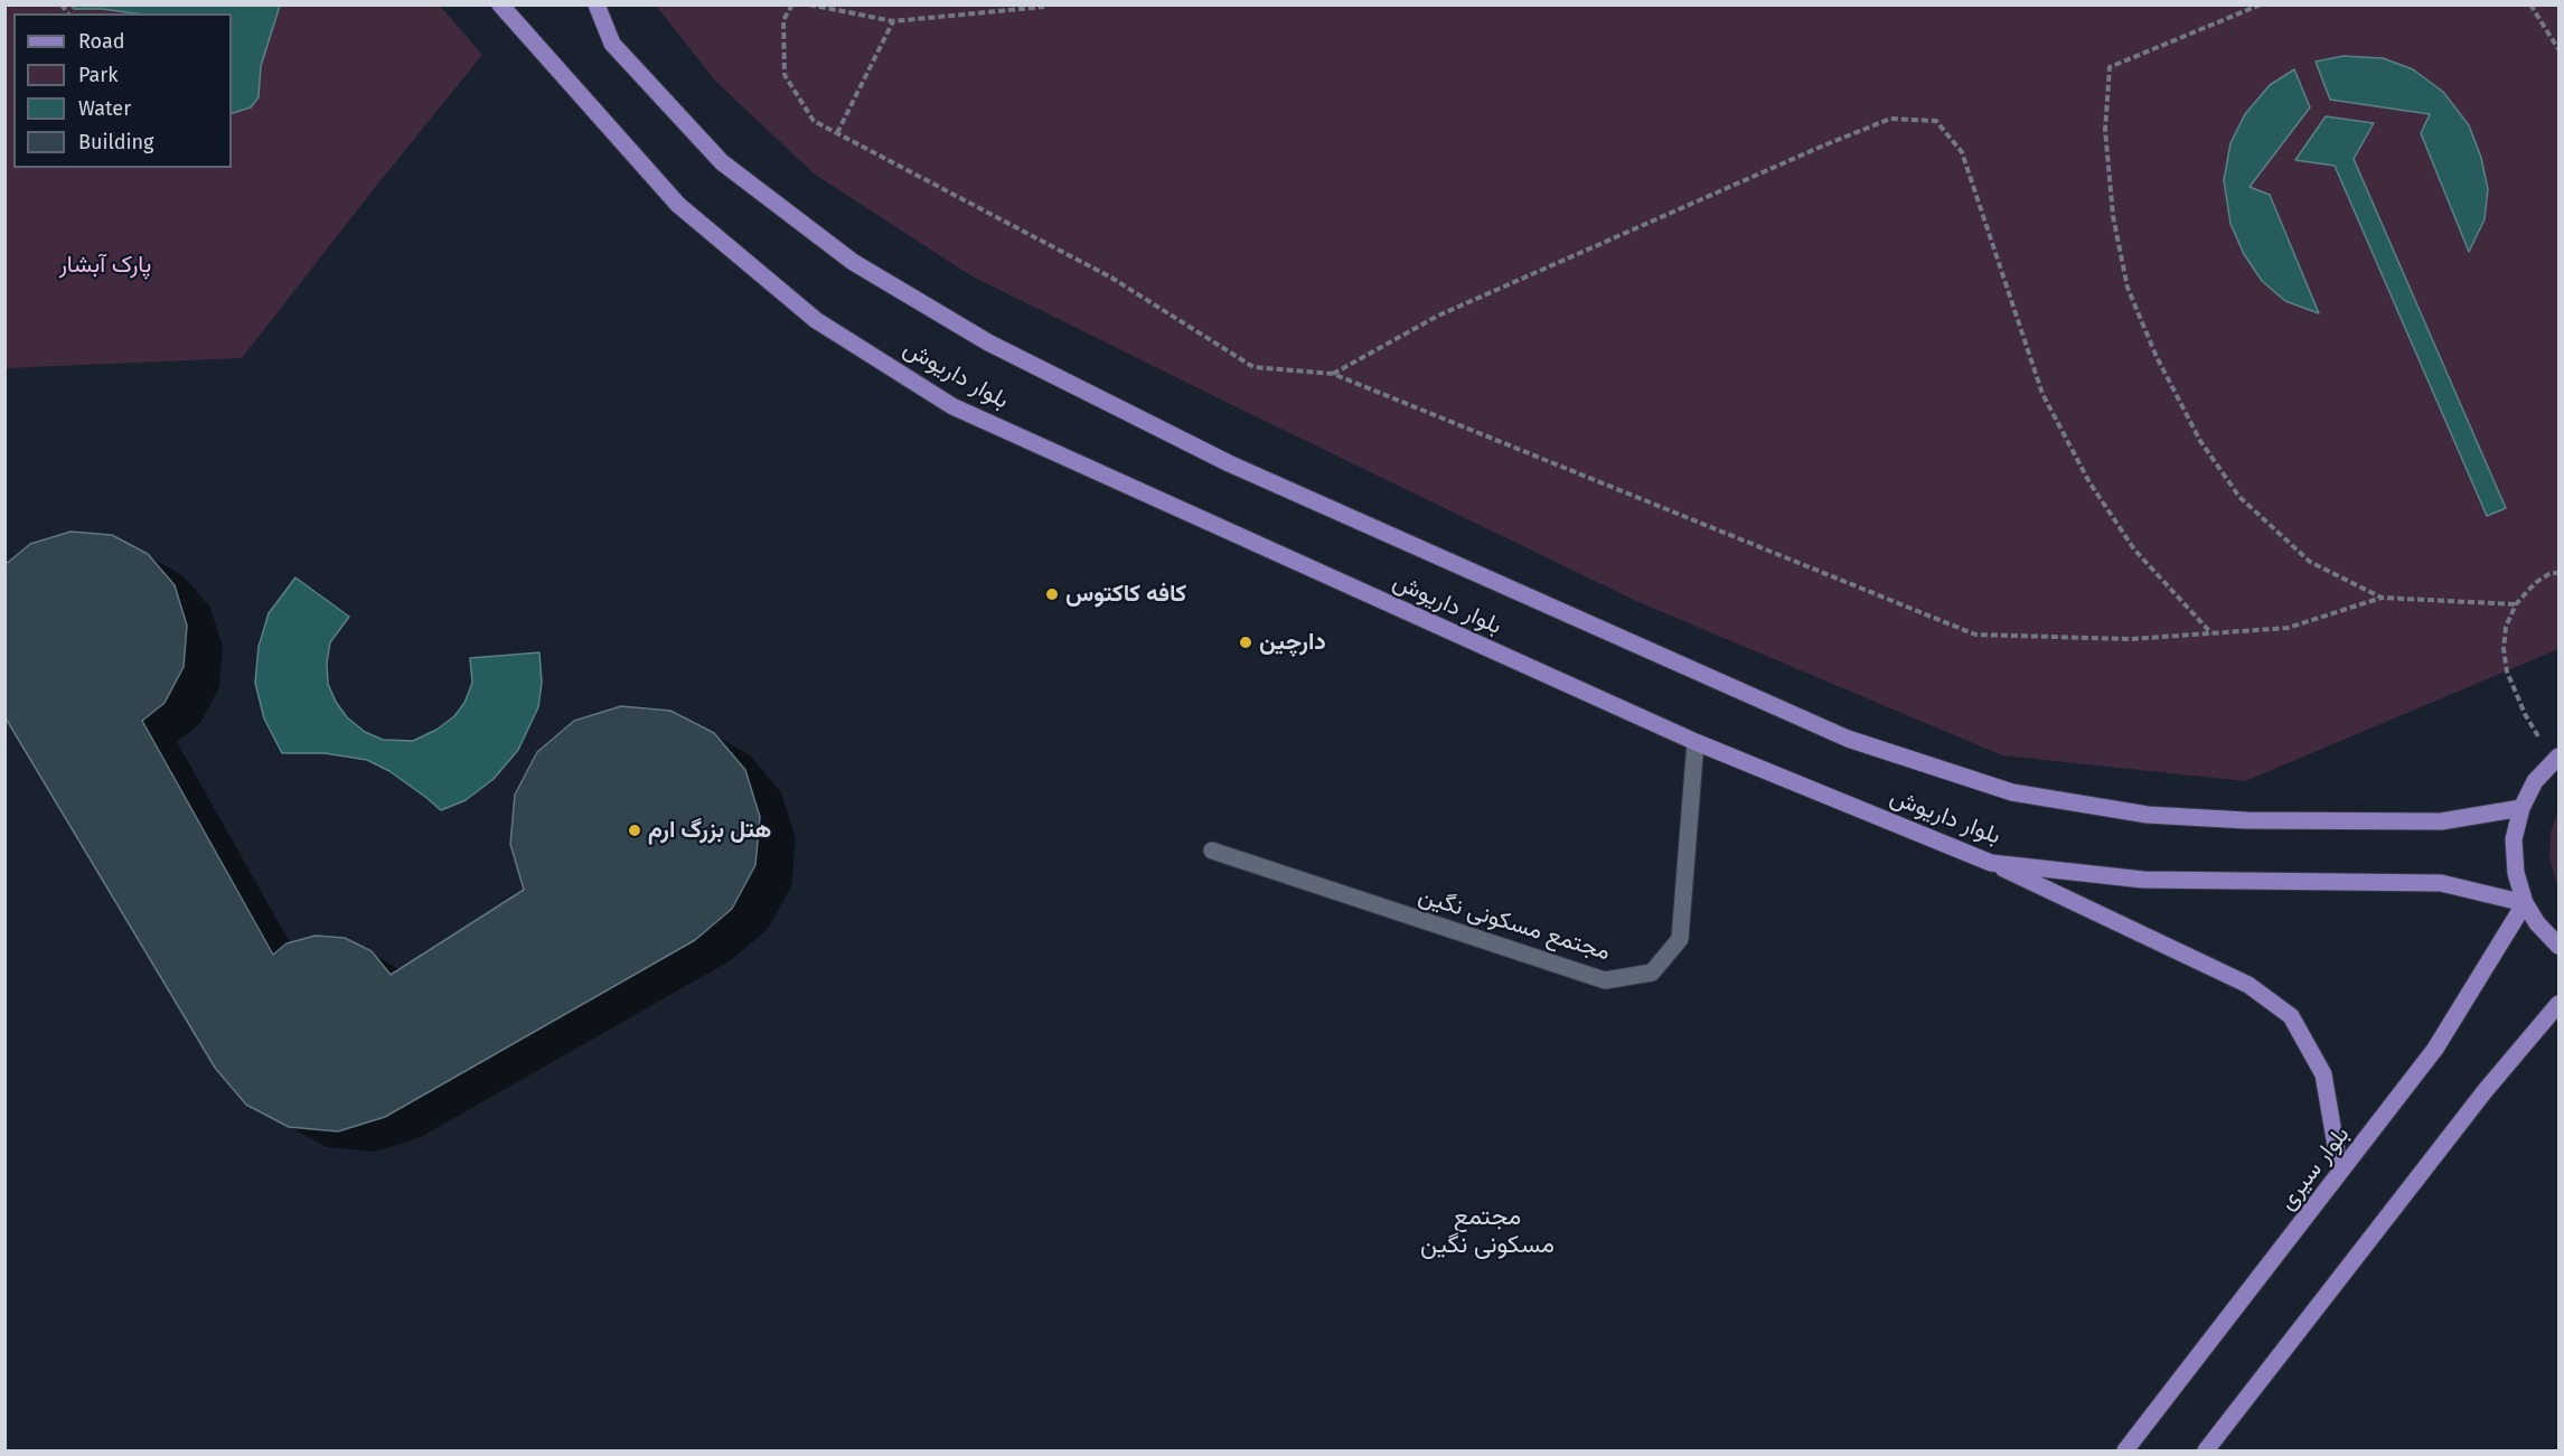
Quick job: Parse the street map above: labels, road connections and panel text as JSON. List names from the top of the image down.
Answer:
{
  "streets": {
    "main road": ["بلوار داریوش", "بلوار سیری"],
    "street": ["مجتمع مسکونی نگین"]
  },
  "crossings": [
    ["بلوار داریوش", "مجتمع مسکونی نگین"],
    ["بلوار داریوش", "بلوار سیری"]
  ],
  "districts": ["مجتمع مسکونی نگین"],
  "parks": ["پارک آبشار"],
  "places": ["کافه کاکتوس", "دارچین", "هتل بزرگ ارم"],
  "legend": [
    "Road",
    "Park",
    "Water",
    "Building"
  ]
}
